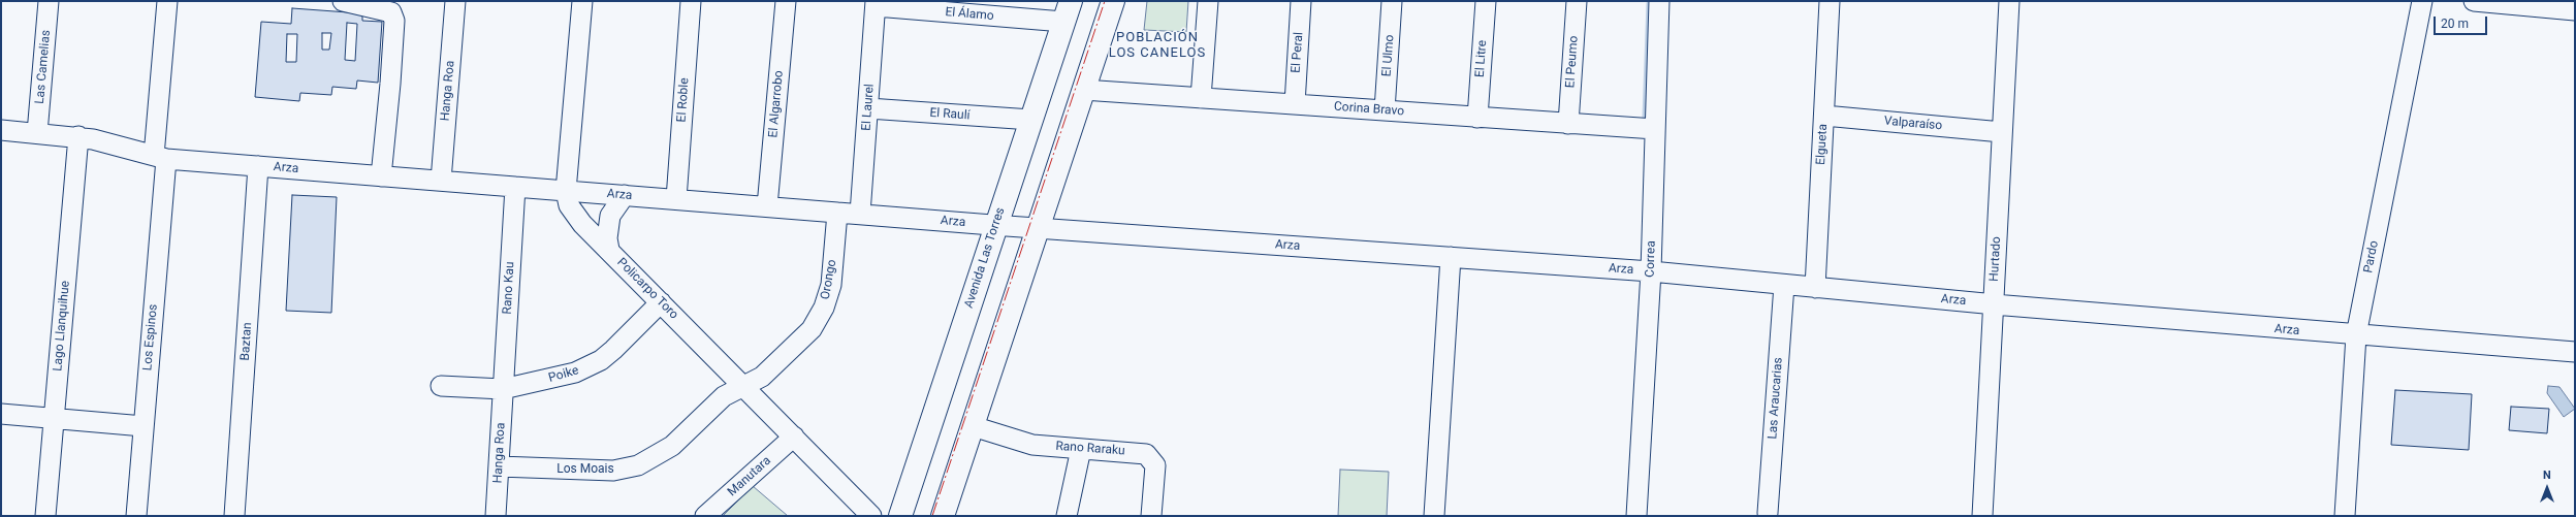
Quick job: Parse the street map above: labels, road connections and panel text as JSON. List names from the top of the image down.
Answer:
{
  "streets": {
    "main road": ["Avenida Las Torres"],
    "street": [
      "El Álamo",
      "El Peral",
      "El Ulmo",
      "El Litre",
      "El Peumo",
      "Las Camelias",
      "Hanga Roa",
      "El Roble",
      "El Algarrobo",
      "El Laurel",
      "Corina Bravo",
      "El Raulí",
      "Valparaíso",
      "Elgueta",
      "Arza",
      "Pardo",
      "Correa",
      "Hurtado",
      "Orongo",
      "Rano Kau",
      "Policarpo Toro",
      "Lago Llanquihue",
      "Los Espinos",
      "Baztan",
      "Poike",
      "Las Araucarias",
      "Rano Raraku",
      "Los Moais",
      "Manutara"
    ]
  },
  "crossings": [
    ["El Álamo", "El Laurel"],
    ["El Álamo", "Avenida Las Torres"],
    ["El Peral", "Corina Bravo"],
    ["El Ulmo", "Corina Bravo"],
    ["El Litre", "Corina Bravo"],
    ["El Peumo", "Corina Bravo"],
    ["Las Camelias", "Arza"],
    ["Hanga Roa", "Arza"],
    ["Hanga Roa", "Rano Kau"],
    ["Hanga Roa", "Poike"],
    ["Hanga Roa", "Los Moais"],
    ["El Roble", "Arza"],
    ["El Algarrobo", "Arza"],
    ["El Laurel", "El Raulí"],
    ["El Laurel", "Arza"],
    ["Corina Bravo", "Correa"],
    ["El Raulí", "Avenida Las Torres"],
    ["Valparaíso", "Elgueta"],
    ["Valparaíso", "Hurtado"],
    ["Elgueta", "Arza"],
    ["Arza", "Pardo"],
    ["Arza", "Avenida Las Torres"],
    ["Arza", "Correa"],
    ["Arza", "Hurtado"],
    ["Arza", "Orongo"],
    ["Arza", "Rano Kau"],
    ["Arza", "Policarpo Toro"],
    ["Arza", "Lago Llanquihue"],
    ["Arza", "Los Espinos"],
    ["Arza", "Baztan"],
    ["Arza", "Las Araucarias"],
    ["Orongo", "Policarpo Toro"],
    ["Orongo", "Los Moais"],
    ["Rano Kau", "Poike"],
    ["Policarpo Toro", "Poike"],
    ["Policarpo Toro", "Los Moais"],
    ["Policarpo Toro", "Manutara"]
  ],
  "districts": ["POBLACIÓN LOS CANELOS"],
  "scale_bar": "20 m",
  "north": "top"
}
